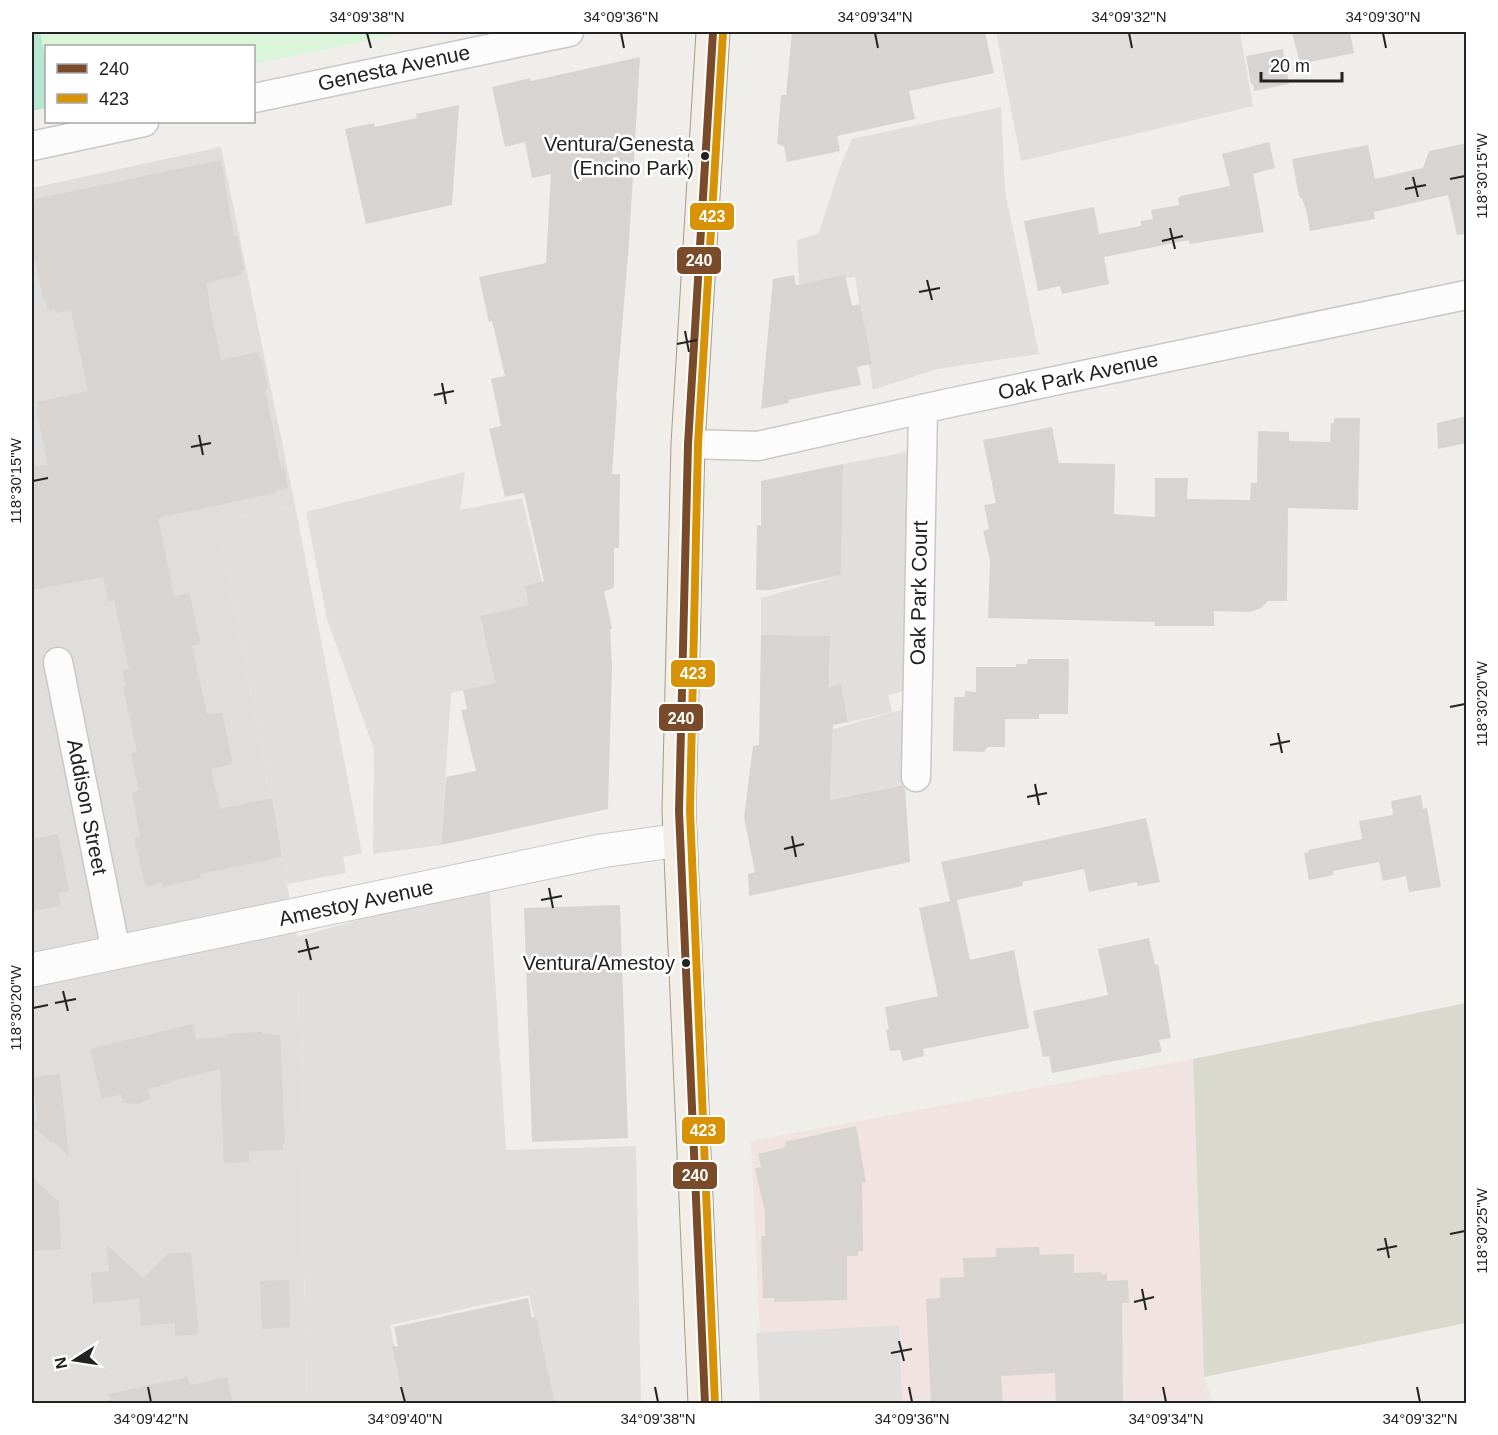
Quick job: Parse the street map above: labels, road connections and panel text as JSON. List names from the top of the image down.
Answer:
{
  "streets": {
    "street": [
      "Genesta Avenue",
      "Oak Park Avenue",
      "Oak Park Court",
      "Addison Street",
      "Amestoy Avenue"
    ]
  },
  "crossings": [
    ["Oak Park Avenue", "Oak Park Court"],
    ["Addison Street", "Amestoy Avenue"]
  ],
  "places": ["Ventura/Genesta (Encino Park)", "Ventura/Amestoy"],
  "lines": ["transit line 240", "transit line 423"],
  "legend": ["240", "423"],
  "scale_bar": "20 m",
  "north": "left",
  "coordinates": [
    "34°09'38\"N",
    "34°09'36\"N",
    "34°09'34\"N",
    "34°09'32\"N",
    "34°09'30\"N",
    "118°30'15\"W",
    "118°30'20\"W",
    "118°30'25\"W",
    "34°09'42\"N",
    "34°09'40\"N"
  ]
}
